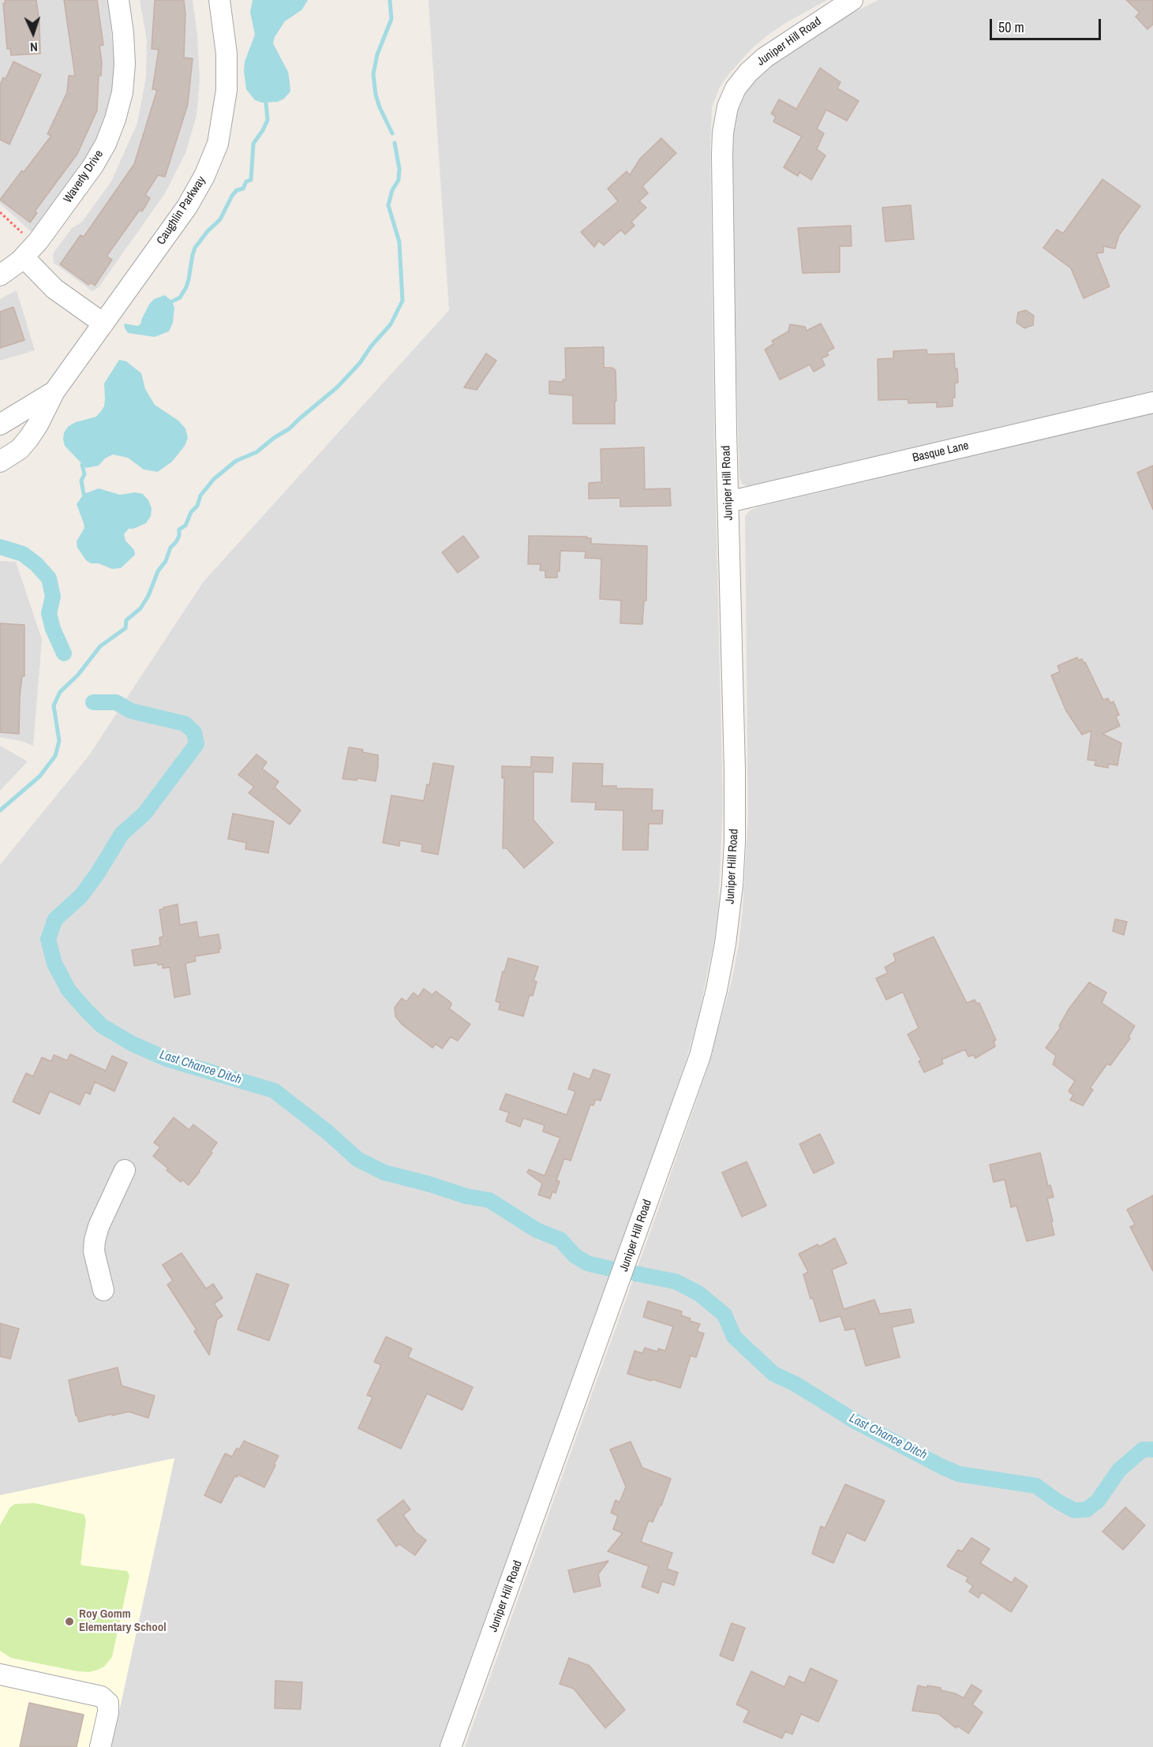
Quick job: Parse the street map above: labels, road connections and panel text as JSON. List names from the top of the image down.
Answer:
{
  "streets": {
    "street": [
      "Juniper Hill Road",
      "Waverly Drive",
      "Caughlin Parkway",
      "Basque Lane"
    ]
  },
  "crossings": [
    ["Juniper Hill Road", "Basque Lane"]
  ],
  "water": ["Last Chance Ditch"],
  "places": ["Roy Gomm Elementary School"],
  "scale_bar": "50 m",
  "north": "bottom"
}
